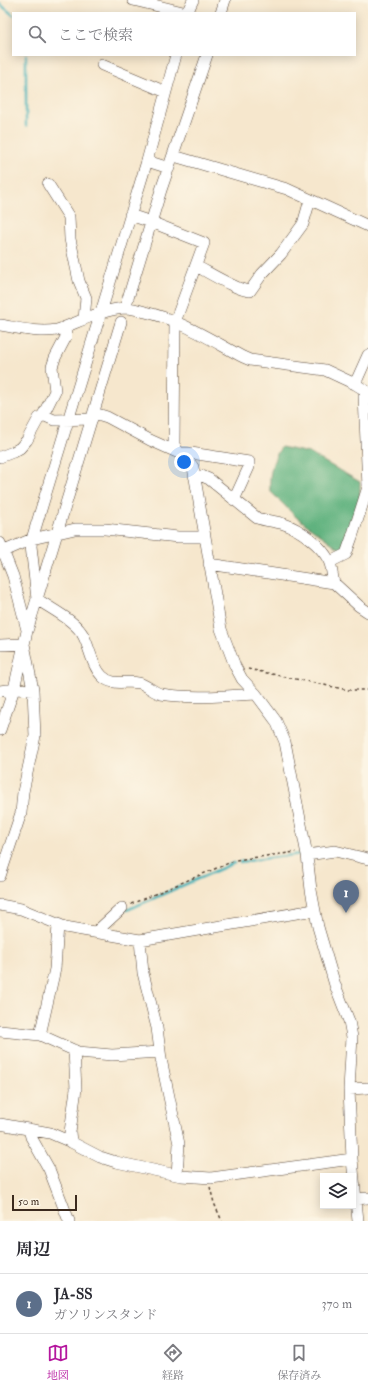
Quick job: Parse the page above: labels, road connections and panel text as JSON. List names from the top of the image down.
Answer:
{
  "scale_bar": "50 m",
  "page": {
    "search": "ここで検索",
    "pins": "1",
    "scale": "50 m",
    "heading": "周辺",
    "list": [
      {
        "mark": "1",
        "name": "JA-SS",
        "note": "ガソリンスタンド",
        "value": "370 m"
      }
    ],
    "nav": ["地図", "経路", "保存済み"]
  }
}
